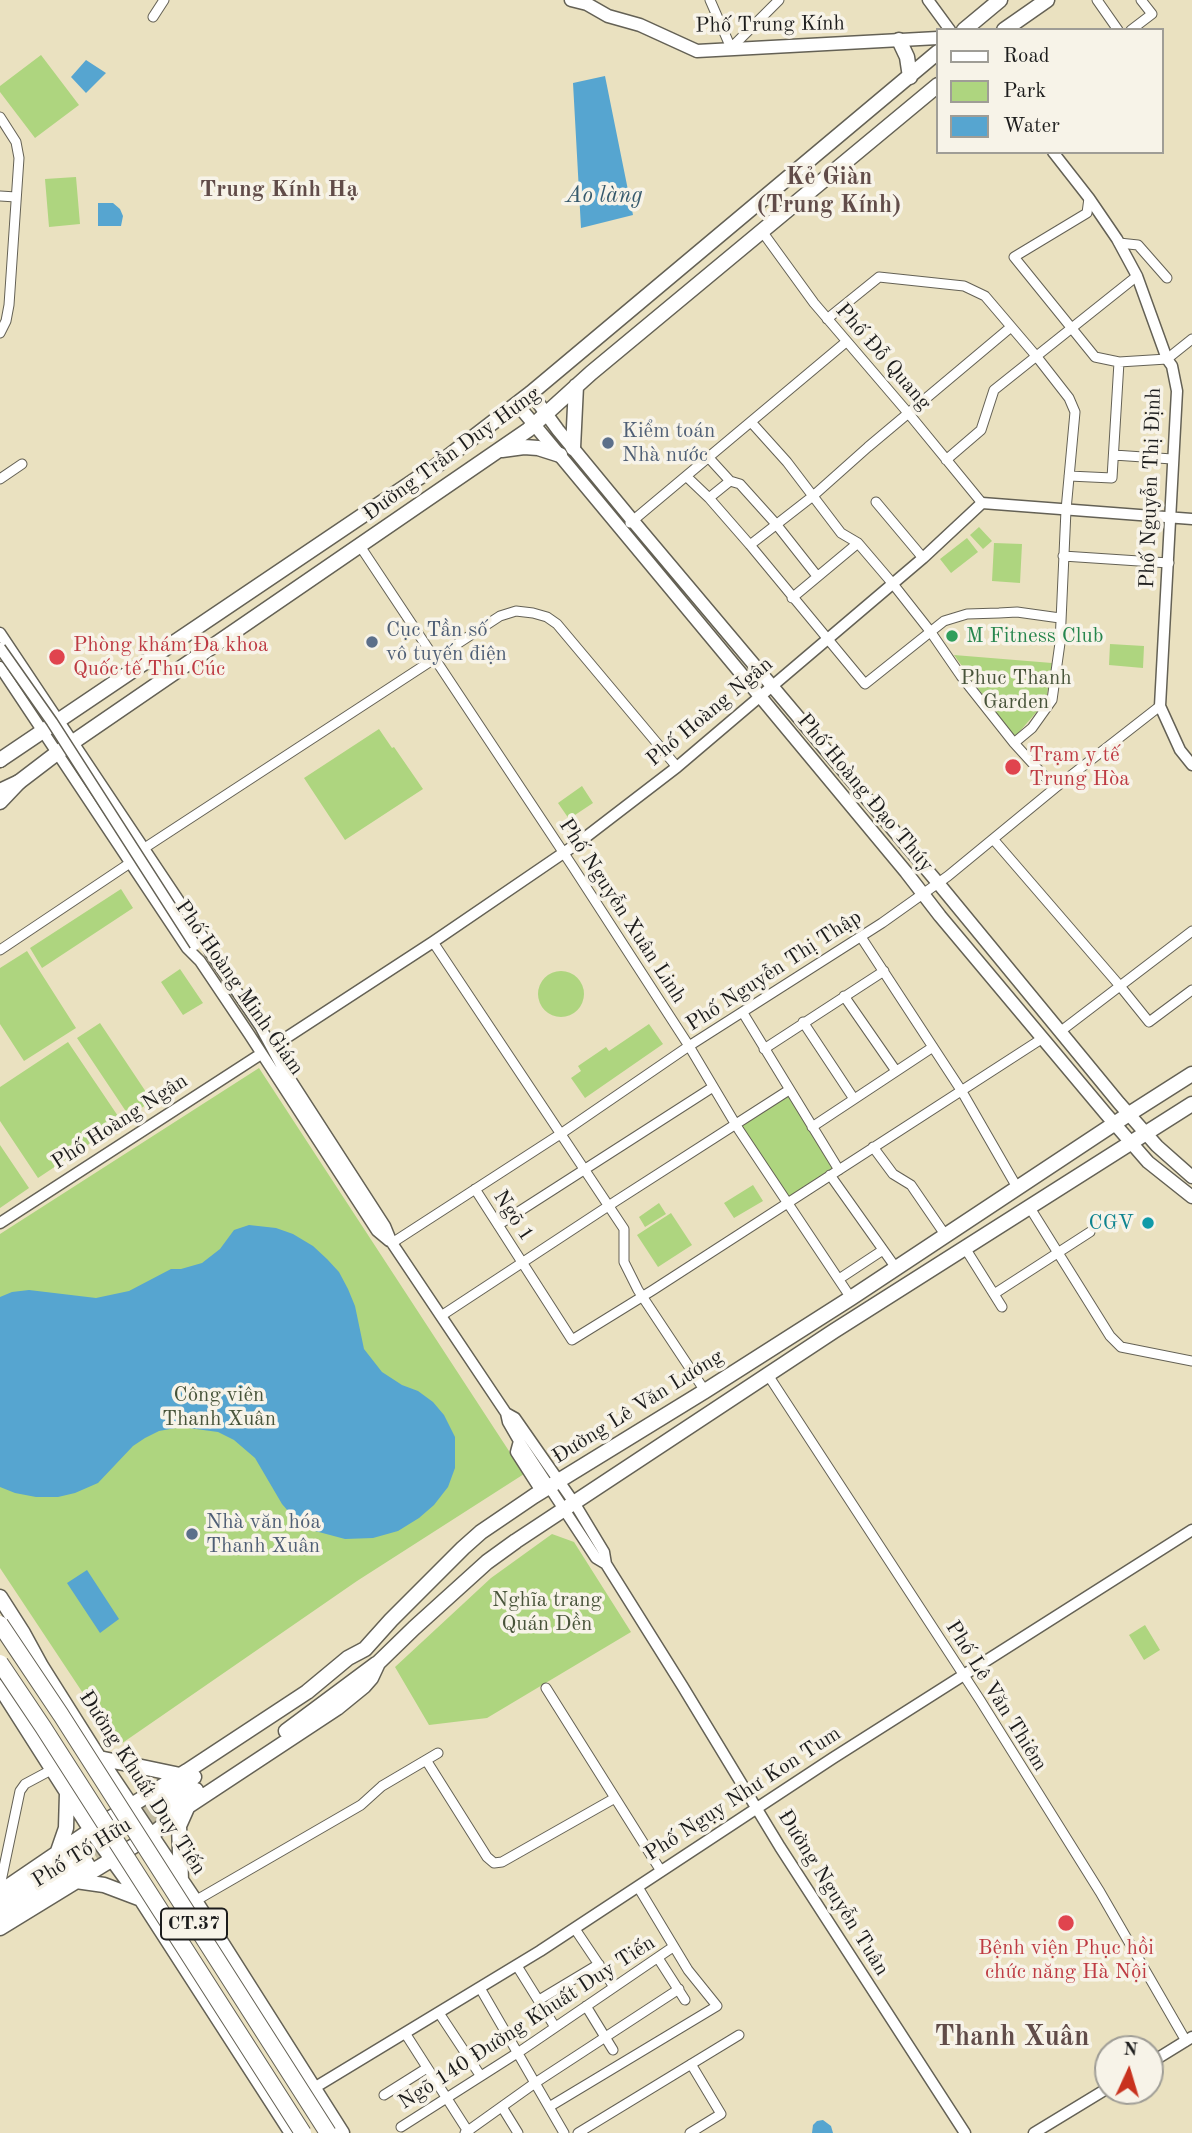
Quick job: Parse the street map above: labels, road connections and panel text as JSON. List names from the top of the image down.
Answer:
{
  "streets": {
    "highway": ["CT.37"],
    "main road": [
      "Phố Trung Kính",
      "Đường Trần Duy Hưng",
      "Phố Hoàng Đạo Thúy",
      "Đường Lê Văn Lương",
      "Đường Khuất Duy Tiến",
      "Phố Tố Hữu"
    ],
    "street": [
      "Phố Đỗ Quang",
      "Phố Nguyễn Thị Định",
      "Phố Hoàng Ngân",
      "Phố Nguyễn Xuân Linh",
      "Phố Nguyễn Thị Thập",
      "Phố Hoàng Minh Giám",
      "Ngõ 1",
      "Phố Lê Văn Thiêm",
      "Phố Ngụy Như Kon Tum",
      "Đường Nguyễn Tuân",
      "Ngõ 140 Đường Khuất Duy Tiến"
    ]
  },
  "crossings": [
    ["Phố Đỗ Quang", "Đường Trần Duy Hưng"],
    ["Phố Đỗ Quang", "Phố Hoàng Ngân"],
    ["Đường Trần Duy Hưng", "Phố Hoàng Đạo Thúy"],
    ["Đường Trần Duy Hưng", "Phố Nguyễn Xuân Linh"],
    ["Đường Trần Duy Hưng", "Phố Hoàng Minh Giám"],
    ["Phố Nguyễn Thị Định", "Phố Nguyễn Thị Thập"],
    ["Phố Hoàng Ngân", "Phố Hoàng Đạo Thúy"],
    ["Phố Hoàng Ngân", "Phố Nguyễn Xuân Linh"],
    ["Phố Hoàng Ngân", "Phố Hoàng Minh Giám"],
    ["Phố Hoàng Đạo Thúy", "Phố Nguyễn Thị Thập"],
    ["Phố Hoàng Đạo Thúy", "Đường Lê Văn Lương"],
    ["Phố Nguyễn Xuân Linh", "Phố Nguyễn Thị Thập"],
    ["Phố Nguyễn Xuân Linh", "Đường Lê Văn Lương"],
    ["Phố Nguyễn Thị Thập", "Phố Hoàng Minh Giám"],
    ["Phố Nguyễn Thị Thập", "Ngõ 1"],
    ["Phố Hoàng Minh Giám", "Đường Lê Văn Lương"],
    ["Phố Hoàng Minh Giám", "Đường Nguyễn Tuân"],
    ["Đường Lê Văn Lương", "Phố Lê Văn Thiêm"],
    ["Đường Lê Văn Lương", "Đường Khuất Duy Tiến"],
    ["Đường Lê Văn Lương", "Phố Tố Hữu"],
    ["Đường Lê Văn Lương", "Đường Nguyễn Tuân"],
    ["Phố Lê Văn Thiêm", "Phố Ngụy Như Kon Tum"],
    ["Đường Khuất Duy Tiến", "Phố Ngụy Như Kon Tum"],
    ["Đường Khuất Duy Tiến", "Phố Tố Hữu"],
    ["Phố Ngụy Như Kon Tum", "Đường Nguyễn Tuân"],
    ["Phố Tố Hữu", "CT.37"]
  ],
  "districts": ["Kẻ Giàn (Trung Kính)", "Trung Kính Hạ", "Thanh Xuân"],
  "water": ["Ao làng"],
  "parks": ["Phuc Thanh Garden", "Công viên Thanh Xuân", "Nghĩa trang Quán Dền"],
  "places": [
    "Kiểm toán Nhà nước",
    "M Fitness Club",
    "Cục Tần số vô tuyến điện",
    "Phòng khám Đa khoa Quốc tế Thu Cúc",
    "Trạm y tế Trung Hòa",
    "CGV",
    "Nhà văn hóa Thanh Xuân",
    "Bệnh viện Phục hồi chức năng Hà Nội"
  ],
  "legend": ["Road", "Park", "Water"],
  "north": "top"
}
